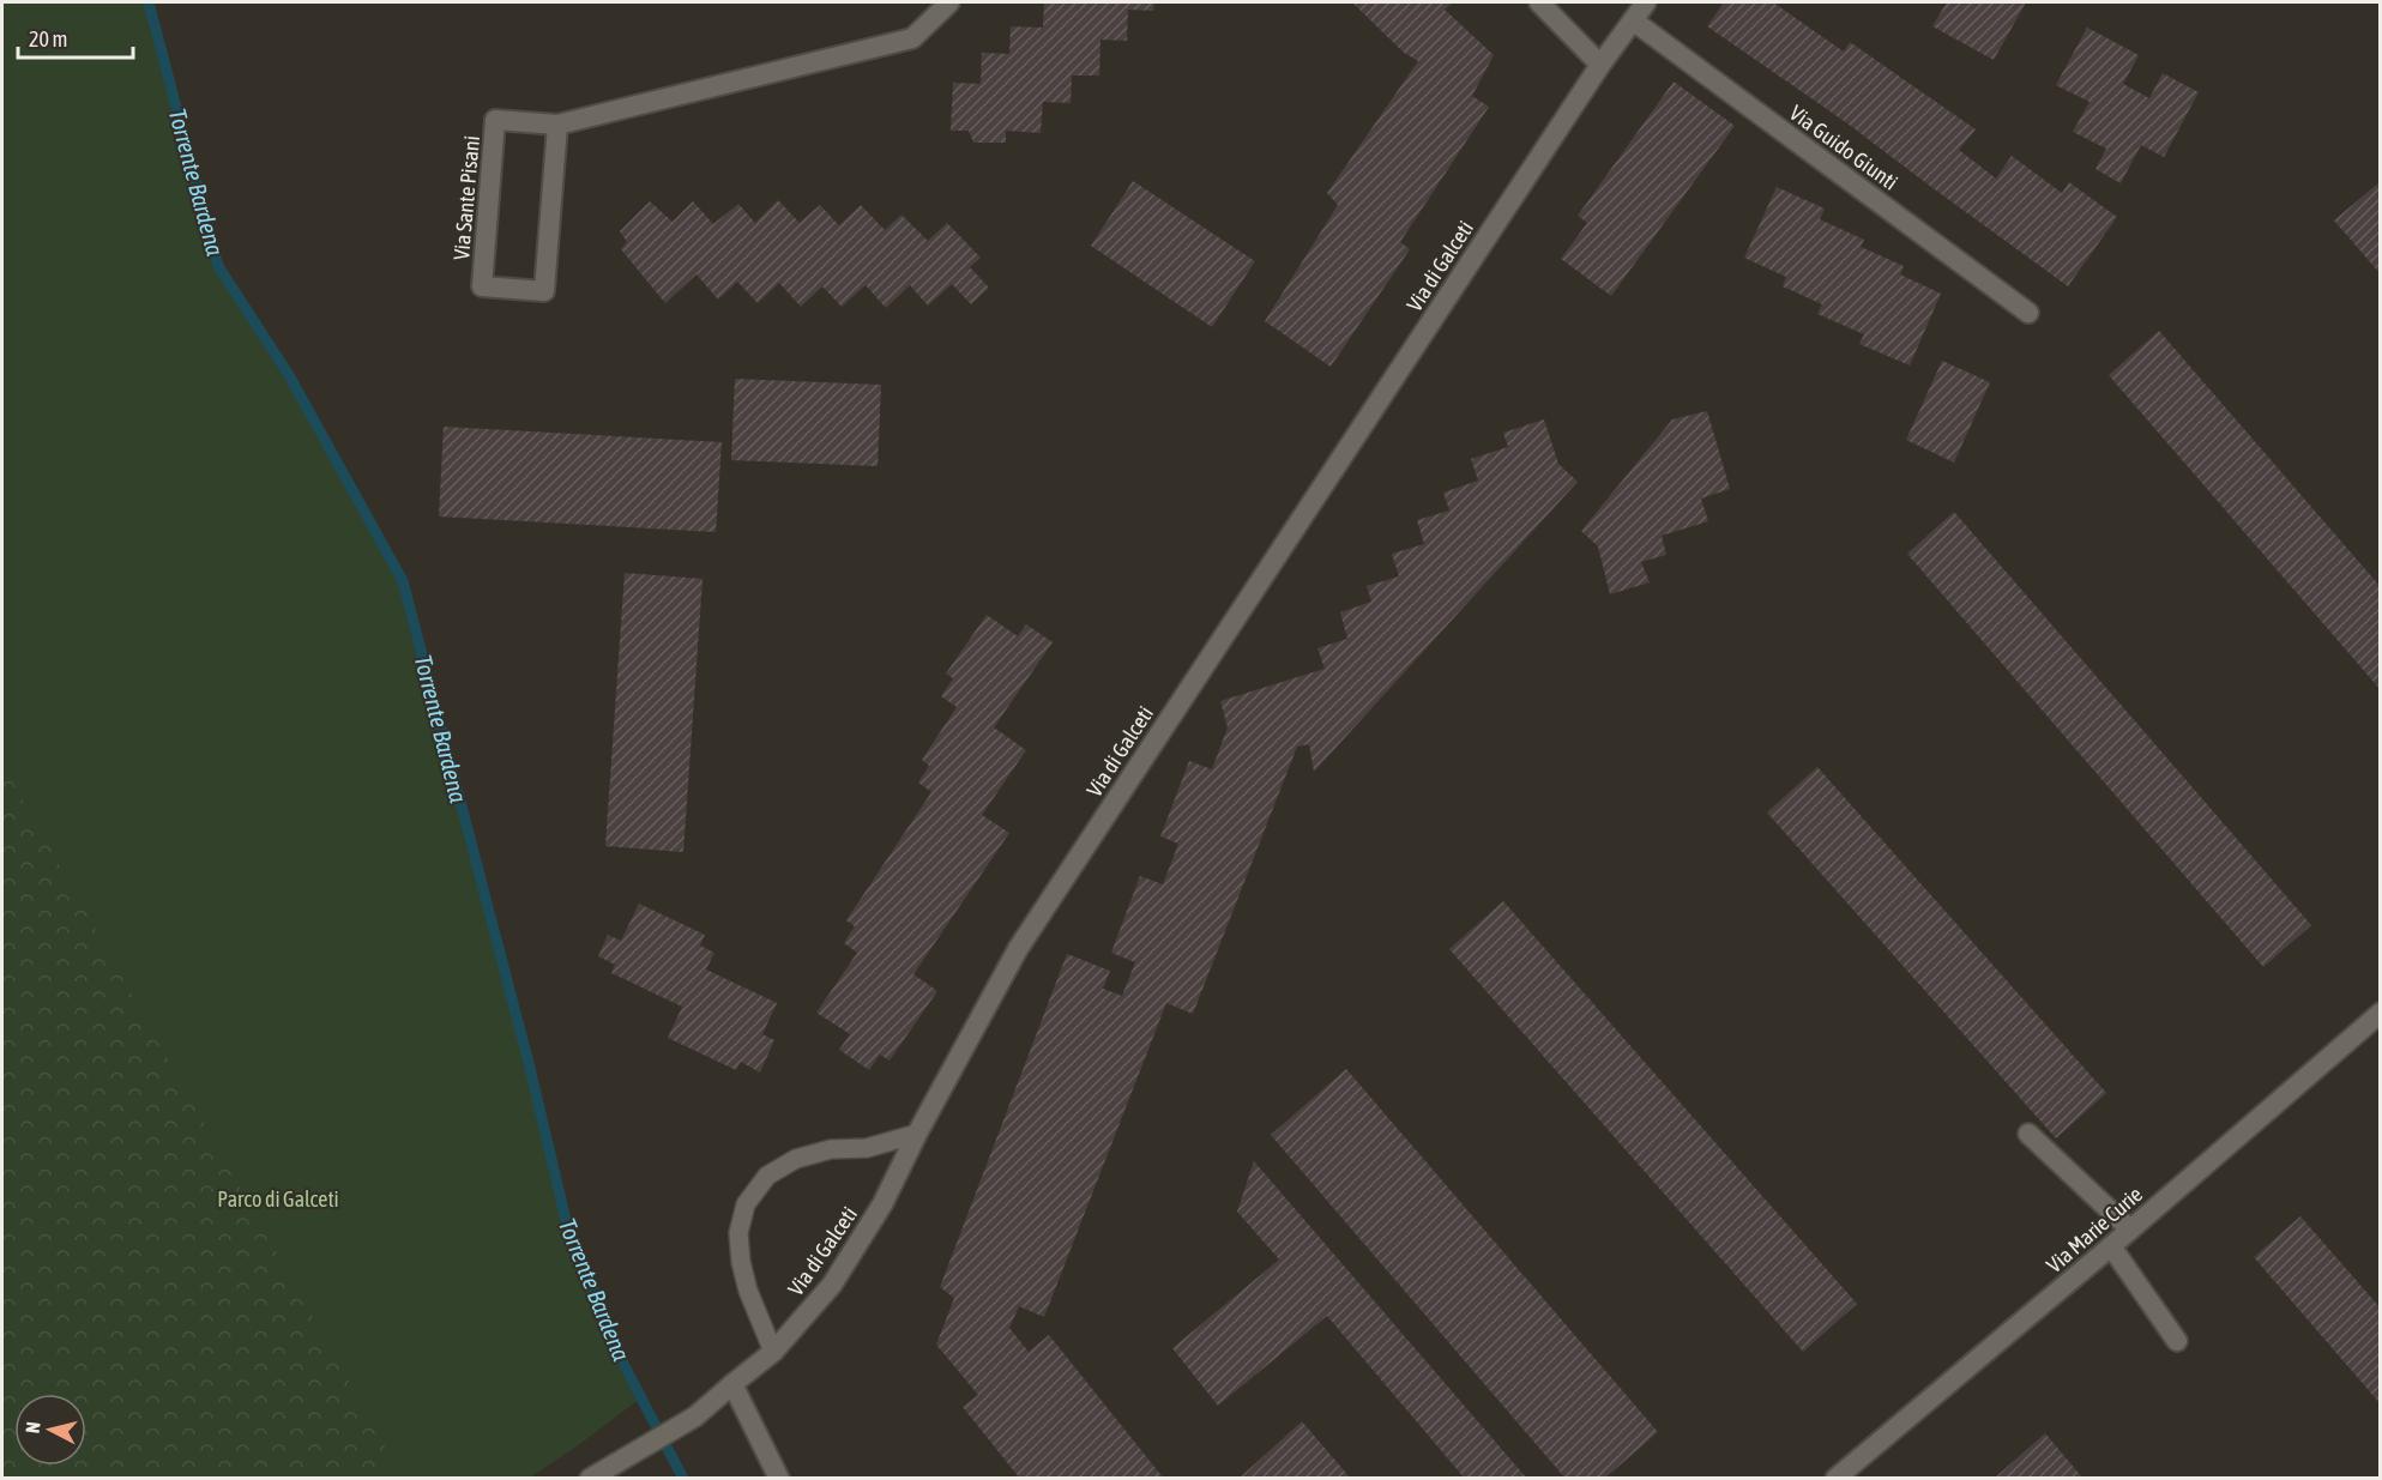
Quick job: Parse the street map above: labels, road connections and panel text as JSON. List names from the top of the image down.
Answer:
{
  "streets": {
    "street": [
      "Via Guido Giunti",
      "Via Sante Pisani",
      "Via di Galceti",
      "Via Marie Curie"
    ]
  },
  "crossings": [
    ["Via Guido Giunti", "Via di Galceti"]
  ],
  "water": ["Torrente Bardena"],
  "parks": ["Parco di Galceti"],
  "scale_bar": "20 m",
  "north": "left"
}
